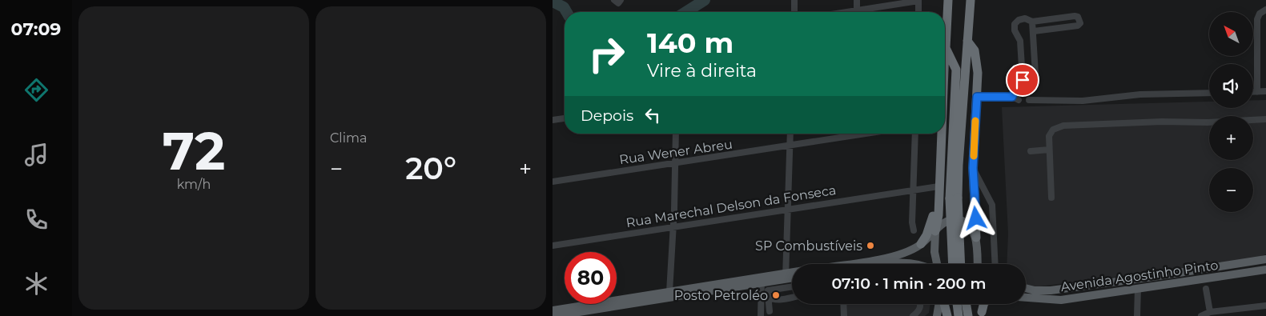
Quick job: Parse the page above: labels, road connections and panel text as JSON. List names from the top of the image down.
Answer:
{
  "streets": {
    "main road": ["Avenida Agostinho Pinto"],
    "street": ["Rua Wener Abreu", "Rua Marechal Delson da Fonseca"]
  },
  "places": ["SP Combustíveis", "Posto Petroléo"],
  "north": "top left",
  "page": {
    "tabs": "07:09",
    "tile": [
      ["72", "km/h"],
      "Clima"
    ],
    "map_buttons": ["+", "−"],
    "turn": ["140 m", "Vire à direita"],
    "then": "Depois",
    "heat": ["−", "20°", "+"],
    "limit": "80",
    "trip": "07:10 · 1 min · 200 m"
  }
}
